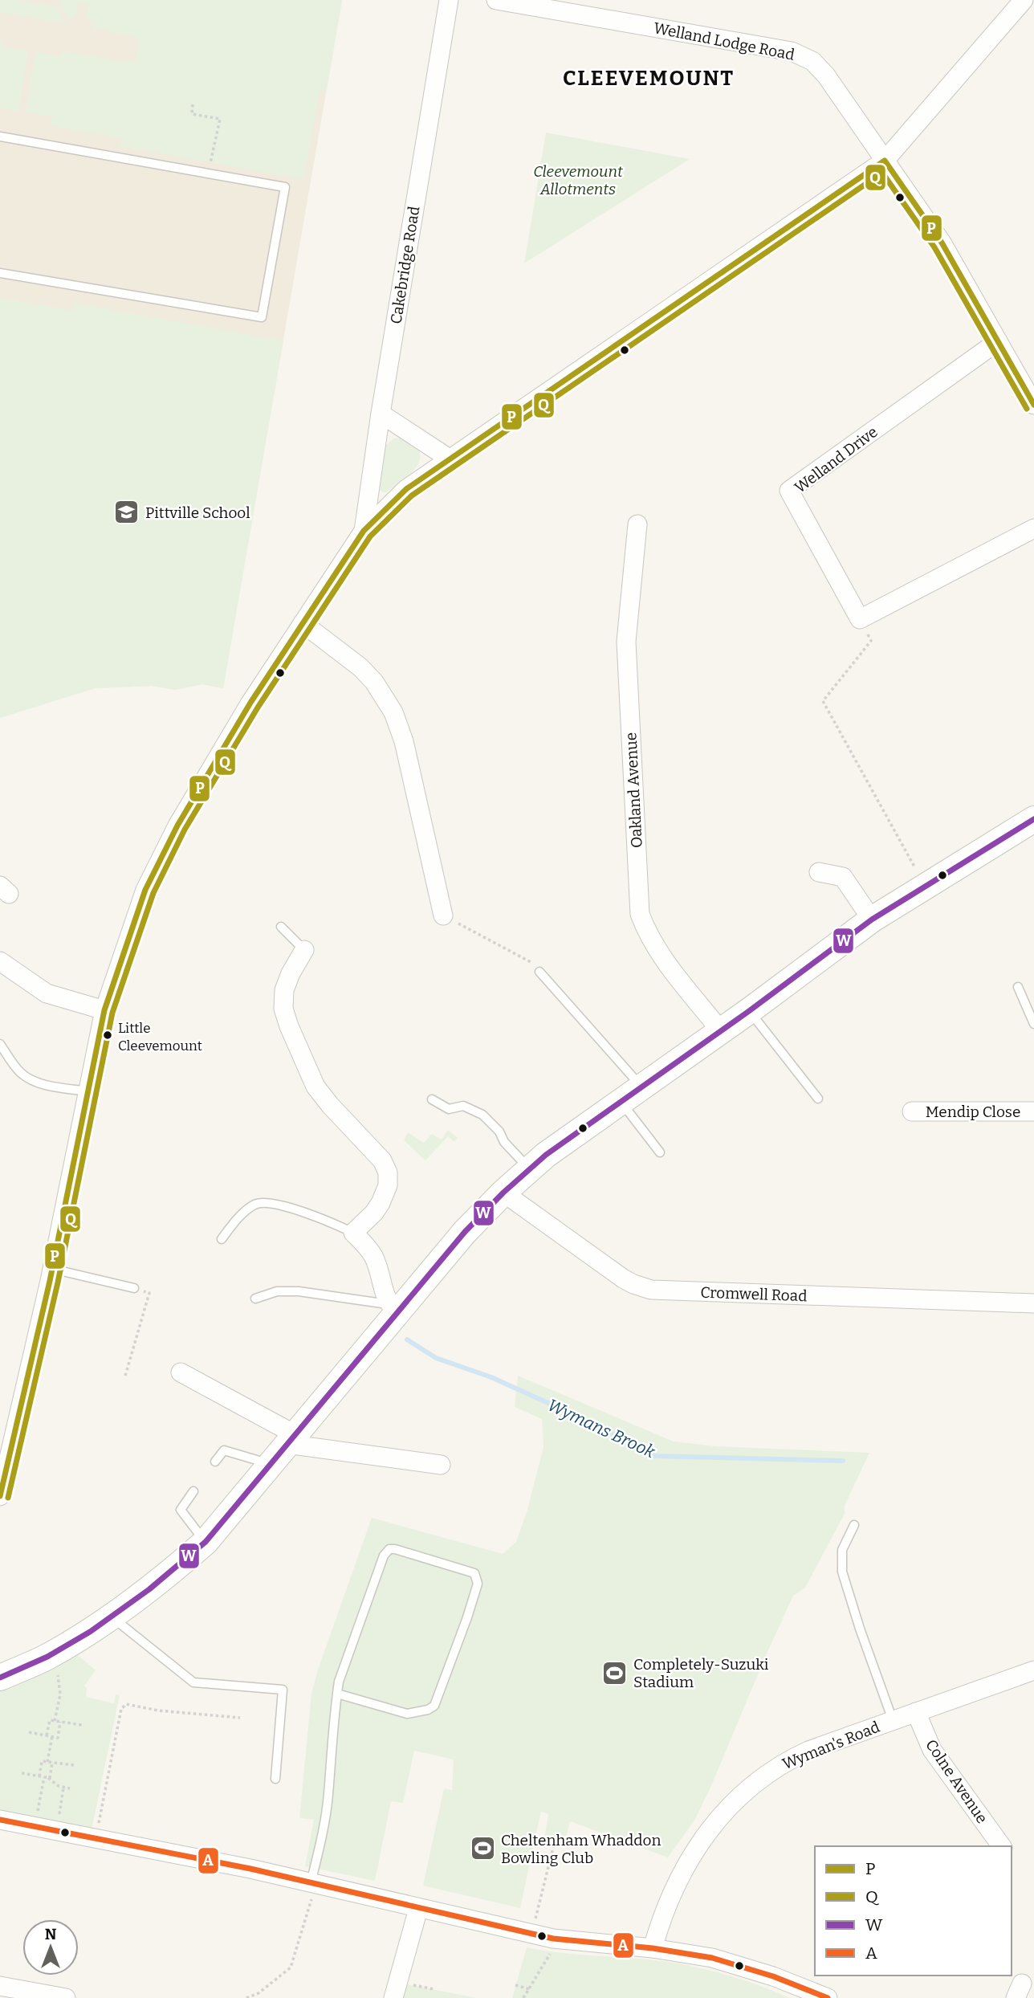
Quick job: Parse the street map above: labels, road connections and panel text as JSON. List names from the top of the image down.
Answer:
{
  "streets": {
    "street": [
      "Welland Lodge Road",
      "Cakebridge Road",
      "Welland Drive",
      "Oakland Avenue",
      "Mendip Close",
      "Cromwell Road",
      "Wyman's Road",
      "Colne Avenue"
    ]
  },
  "crossings": [
    ["Welland Lodge Road", "Welland Drive"],
    ["Wyman's Road", "Colne Avenue"]
  ],
  "districts": ["CLEEVEMOUNT"],
  "water": ["Wymans Brook"],
  "parks": ["Cleevemount Allotments"],
  "places": {
    "school or university": ["Pittville School"],
    "other": ["Little Cleevemount"],
    "sports": ["Completely-Suzuki Stadium", "Cheltenham Whaddon Bowling Club"]
  },
  "lines": [
    "transit line P",
    "transit line Q",
    "transit line W",
    "transit line A"
  ],
  "legend": [
    "P",
    "Q",
    "W",
    "A"
  ],
  "north": "top"
}
